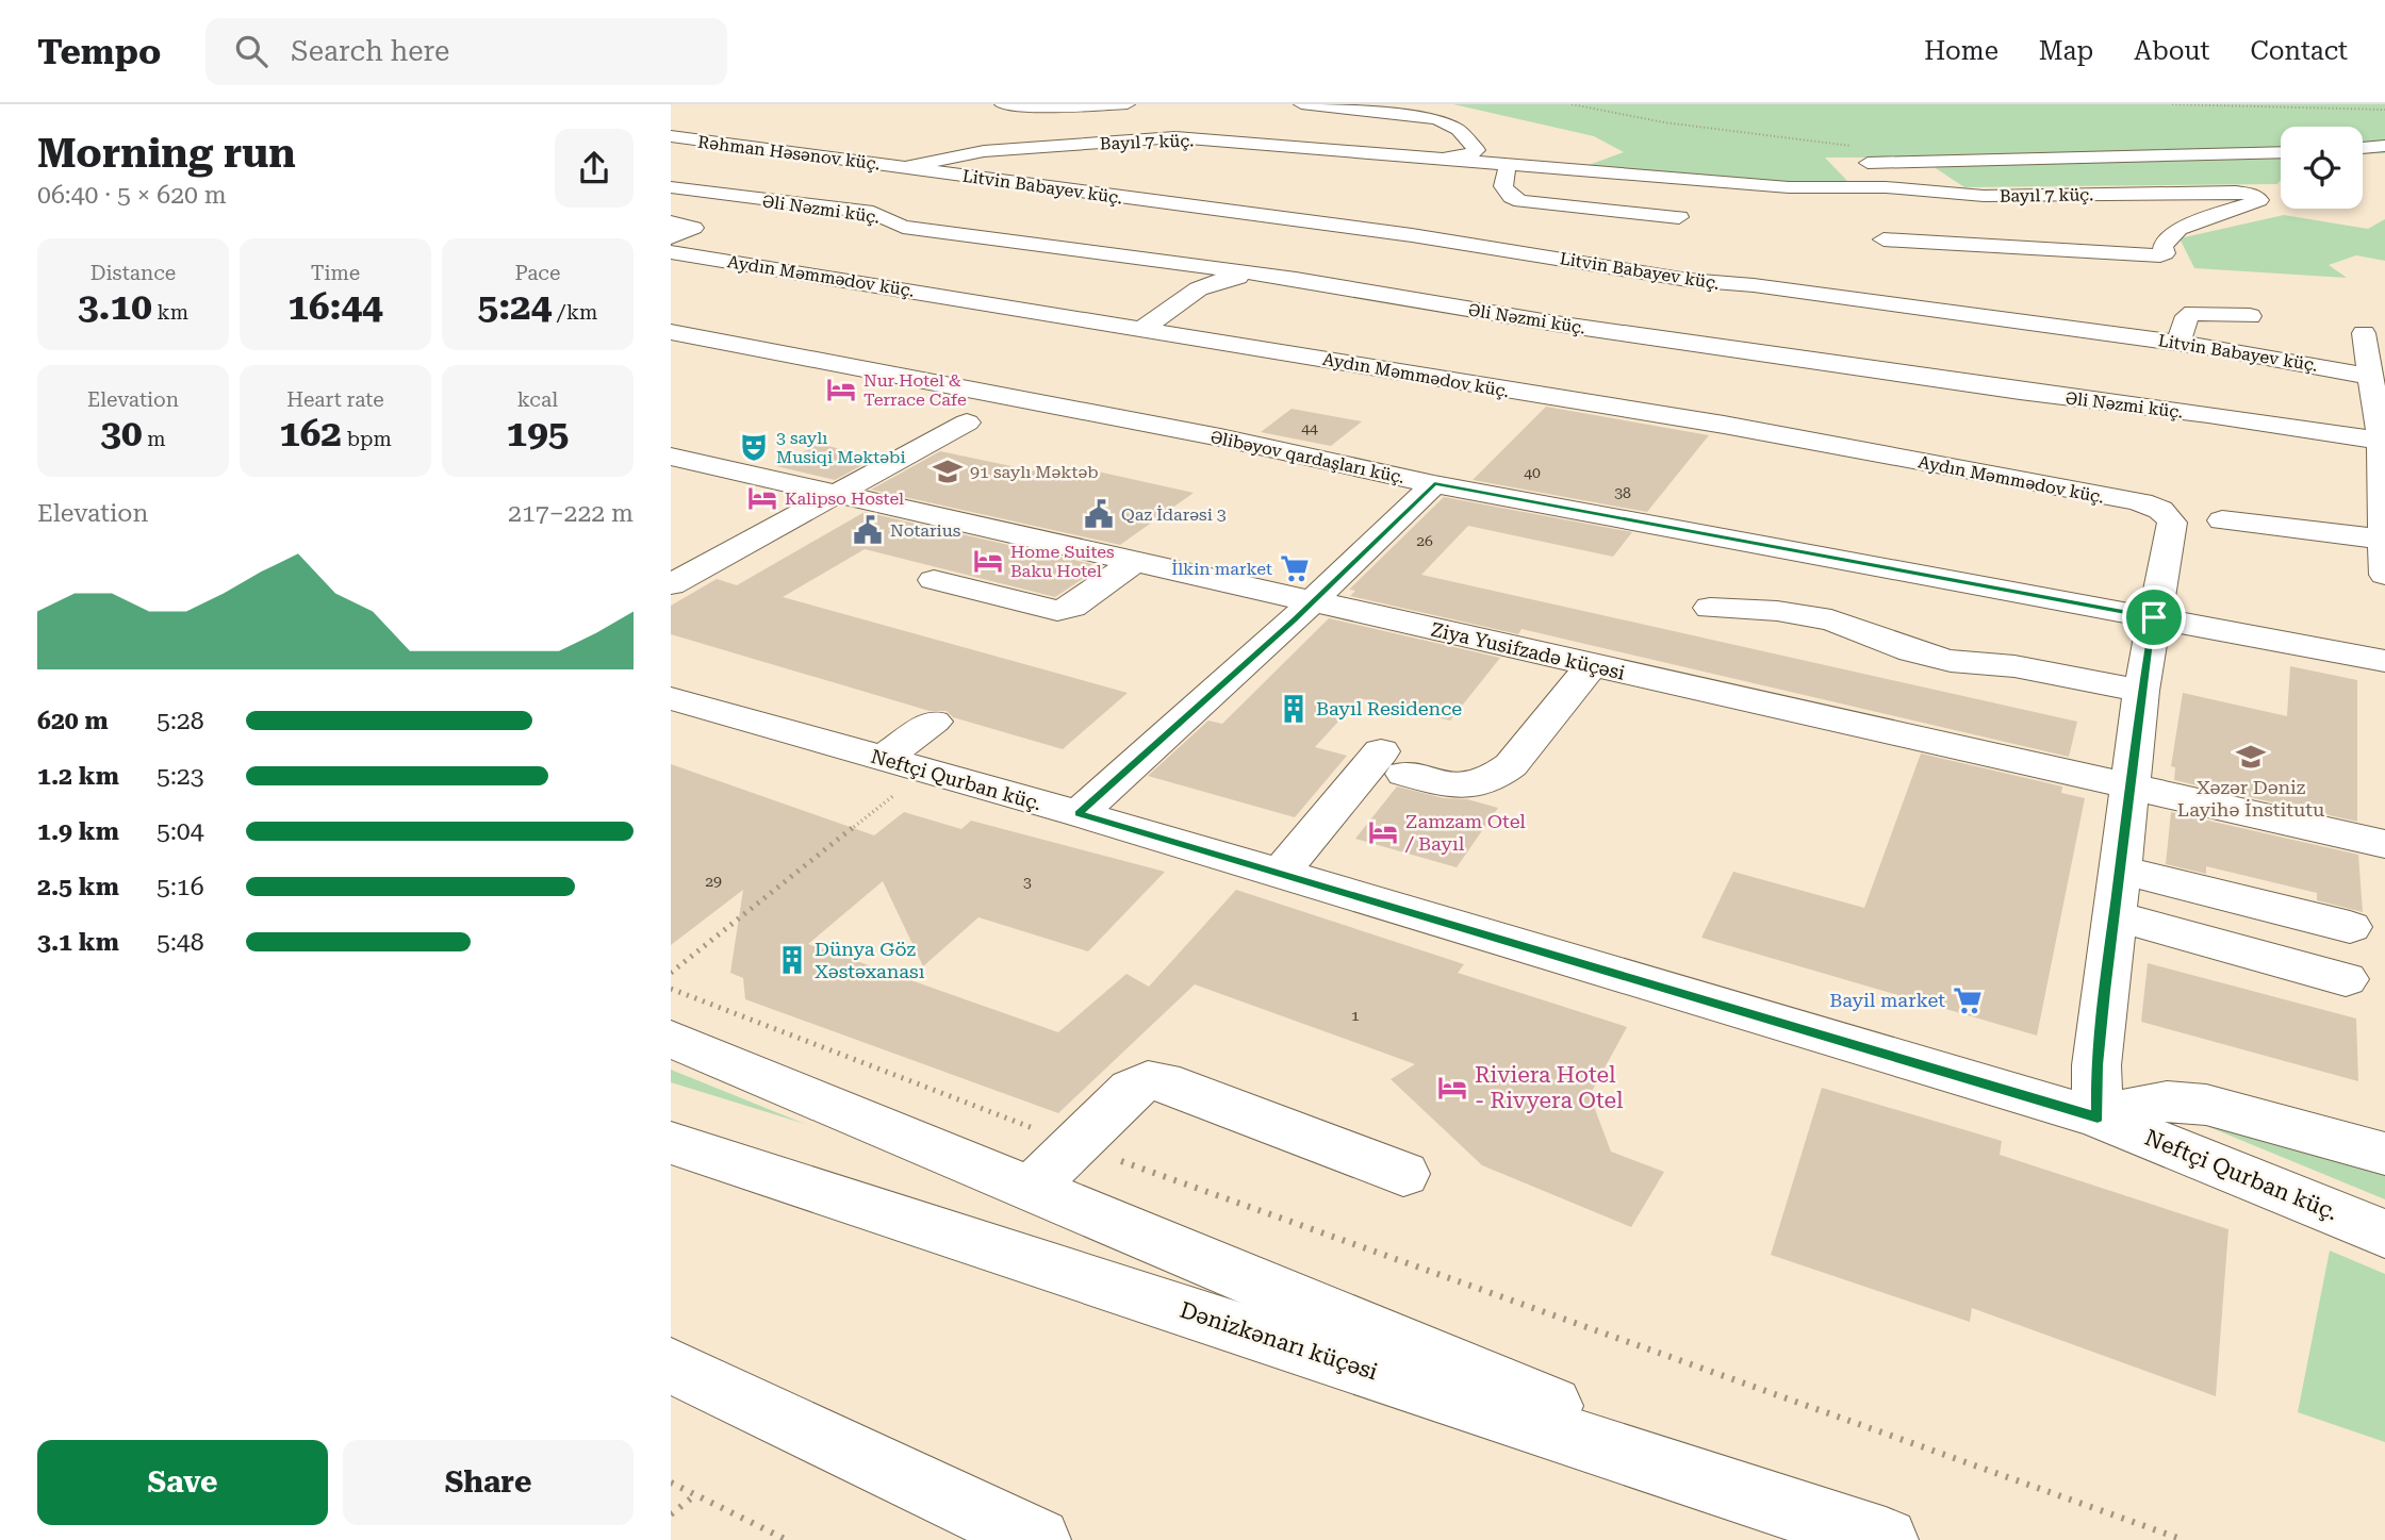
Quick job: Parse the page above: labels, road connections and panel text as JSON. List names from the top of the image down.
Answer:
{
  "streets": {
    "main road": [
      "Bayıl 7 küç.",
      "Rəhman Həsənov küç.",
      "Litvin Babayev küç.",
      "Əli Nəzmi küç.",
      "Aydın Məmmədov küç.",
      "Əlibəyov qardaşları küç.",
      "Ziya Yusifzadə küçəsi",
      "Neftçi Qurban küç.",
      "Dənizkənarı küçəsi"
    ]
  },
  "crossings": [
    ["Bayıl 7 küç.", "Rəhman Həsənov küç."],
    ["Bayıl 7 küç.", "Litvin Babayev küç."],
    ["Rəhman Həsənov küç.", "Litvin Babayev küç."],
    ["Aydın Məmmədov küç.", "Əlibəyov qardaşları küç."]
  ],
  "places": {
    "hotel": [
      "Nur Hotel & Terrace Cafe",
      "Kalipso Hostel",
      "Home Suites Baku Hotel",
      "Zamzam Otel / Bayıl",
      "Riviera Hotel - Rivyera Otel"
    ],
    "theatre": ["3 saylı Musiqi Məktəbi"],
    "school or university": ["91 saylı Məktəb", "Xəzər Dəniz Layihə İnstitutu"],
    "public building": ["Qaz İdarəsi 3", "Notarius"],
    "supermarket": ["İlkin market", "Bayil market"],
    "building": ["Bayıl Residence", "Dünya Göz Xəstəxanası"]
  },
  "house_numbers": [
    "44",
    "40",
    "38",
    "26",
    "29",
    "3",
    "1"
  ],
  "page": {
    "header": "Tempo",
    "search": "Search here",
    "nav": [
      "Home",
      "Map",
      "About",
      "Contact"
    ],
    "heading": ["Morning run", "06:40 · 5 × 620 m"],
    "stats": [
      ["Distance", "3.10 km"],
      ["Time", "16:44"],
      ["Pace", "5:24 /km"],
      ["Elevation", "30 m"],
      ["Heart rate", "162 bpm"],
      ["kcal", "195"]
    ],
    "chart": ["Elevation", "217–222 m"],
    "list": [
      {
        "name": "620 m",
        "note": "5:28"
      },
      {
        "name": "1.2 km",
        "note": "5:23"
      },
      {
        "name": "1.9 km",
        "note": "5:04"
      },
      {
        "name": "2.5 km",
        "note": "5:16"
      },
      {
        "name": "3.1 km",
        "note": "5:48"
      }
    ],
    "buttons": ["Save", "Share"]
  }
}
